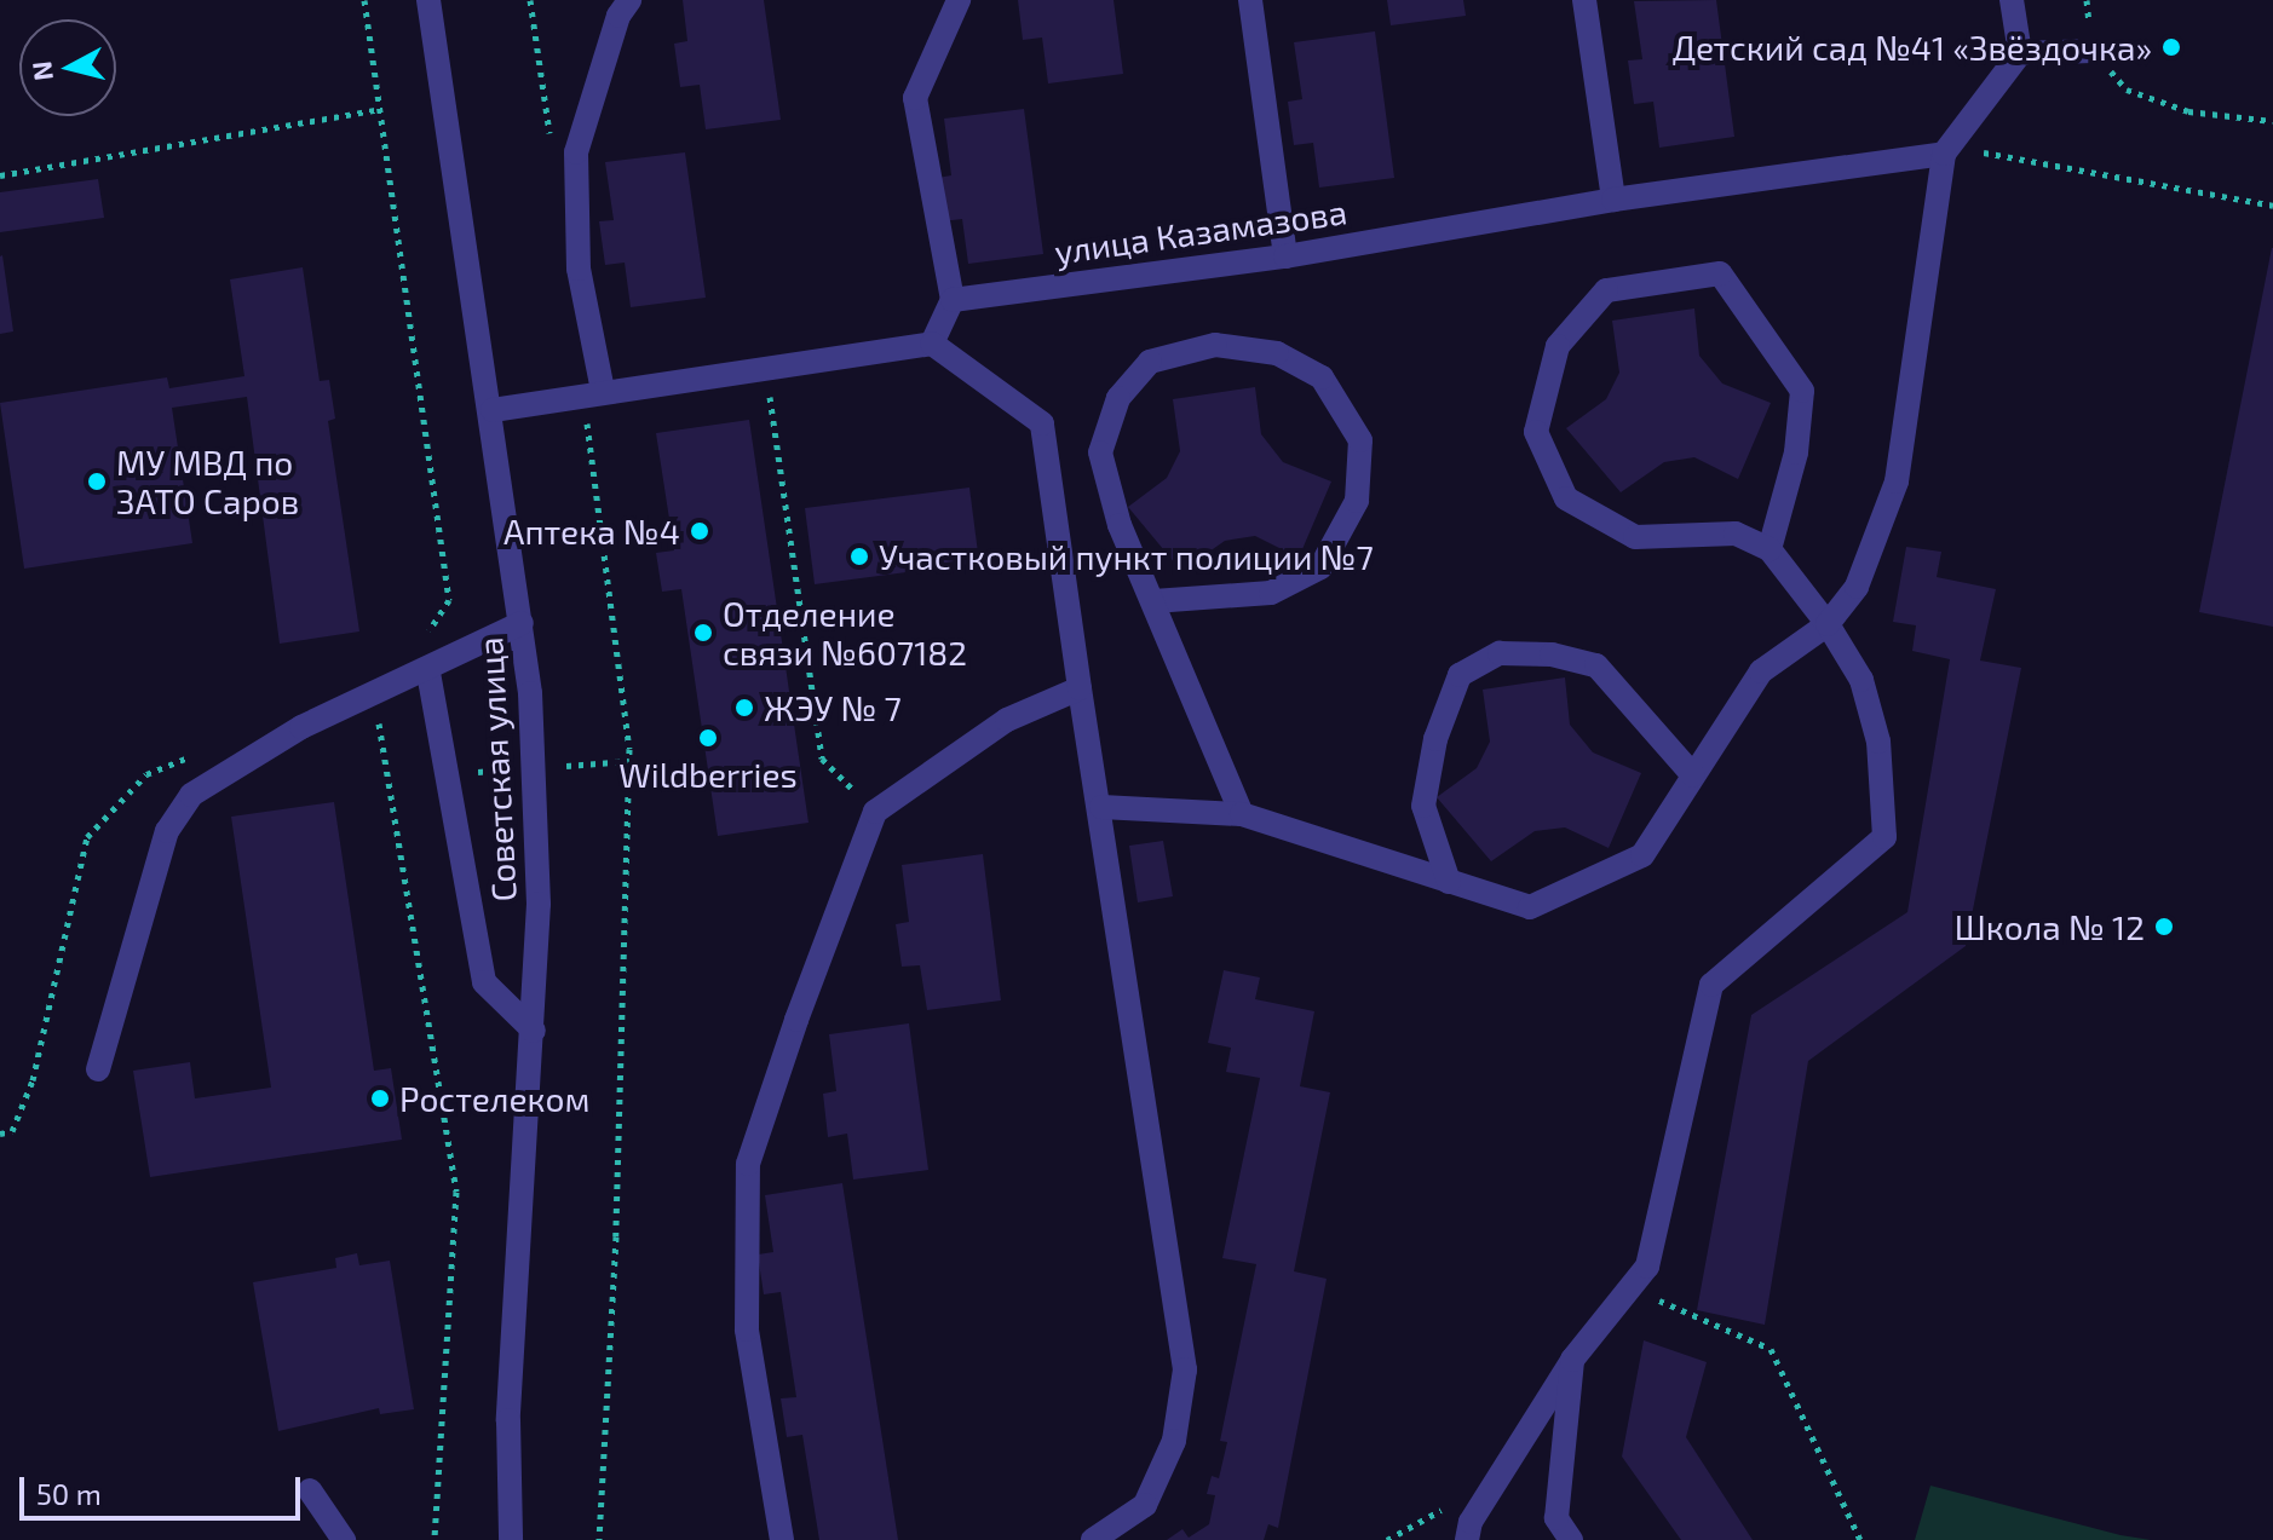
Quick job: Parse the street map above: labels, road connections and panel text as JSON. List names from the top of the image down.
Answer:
{
  "streets": {
    "street": ["улица Казамазова", "Советская улица"]
  },
  "places": [
    "Детский сад №41 «Звёздочка»",
    "МУ МВД по ЗАТО Саров",
    "Аптека №4",
    "Участковый пункт полиции №7",
    "Отделение связи №607182",
    "ЖЭУ № 7",
    "Wildberries",
    "Школа № 12",
    "Ростелеком"
  ],
  "scale_bar": "50 m",
  "north": "left"
}
